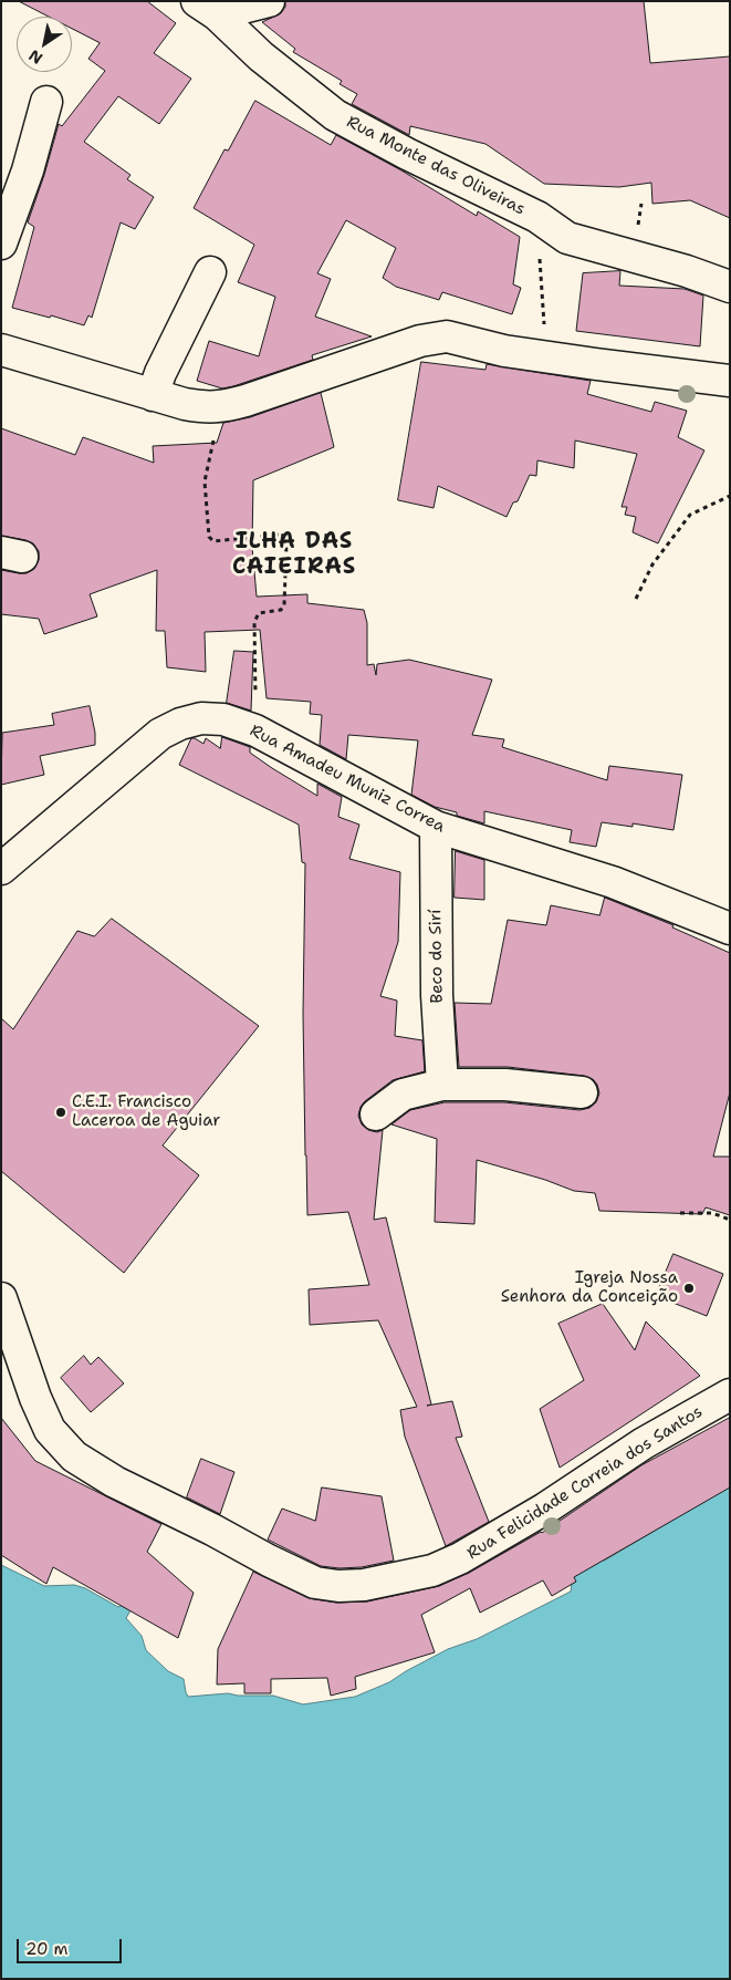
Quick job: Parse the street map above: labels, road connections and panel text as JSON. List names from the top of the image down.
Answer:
{
  "streets": {
    "street": [
      "Rua Monte das Oliveiras",
      "Rua Amadeu Muniz Correa",
      "Beco do Sirí",
      "Rua Felicidade Correia dos Santos"
    ]
  },
  "crossings": [
    ["Rua Amadeu Muniz Correa", "Beco do Sirí"]
  ],
  "districts": ["ILHA DAS CAIEIRAS"],
  "places": ["C.E.I. Francisco Laceroa de Aguiar", "Igreja Nossa Senhora da Conceição"],
  "scale_bar": "20 m",
  "north": "bottom left"
}
